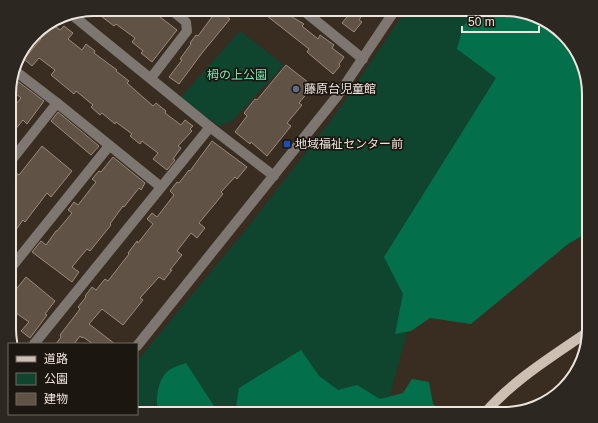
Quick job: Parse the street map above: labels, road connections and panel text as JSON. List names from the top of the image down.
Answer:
{
  "parks": ["栂の上公園"],
  "places": {
    "other": ["藤原台児童館"],
    "transit": ["地域福祉センター前"]
  },
  "legend": ["道路", "公園", "建物"],
  "scale_bar": "50 m"
}
